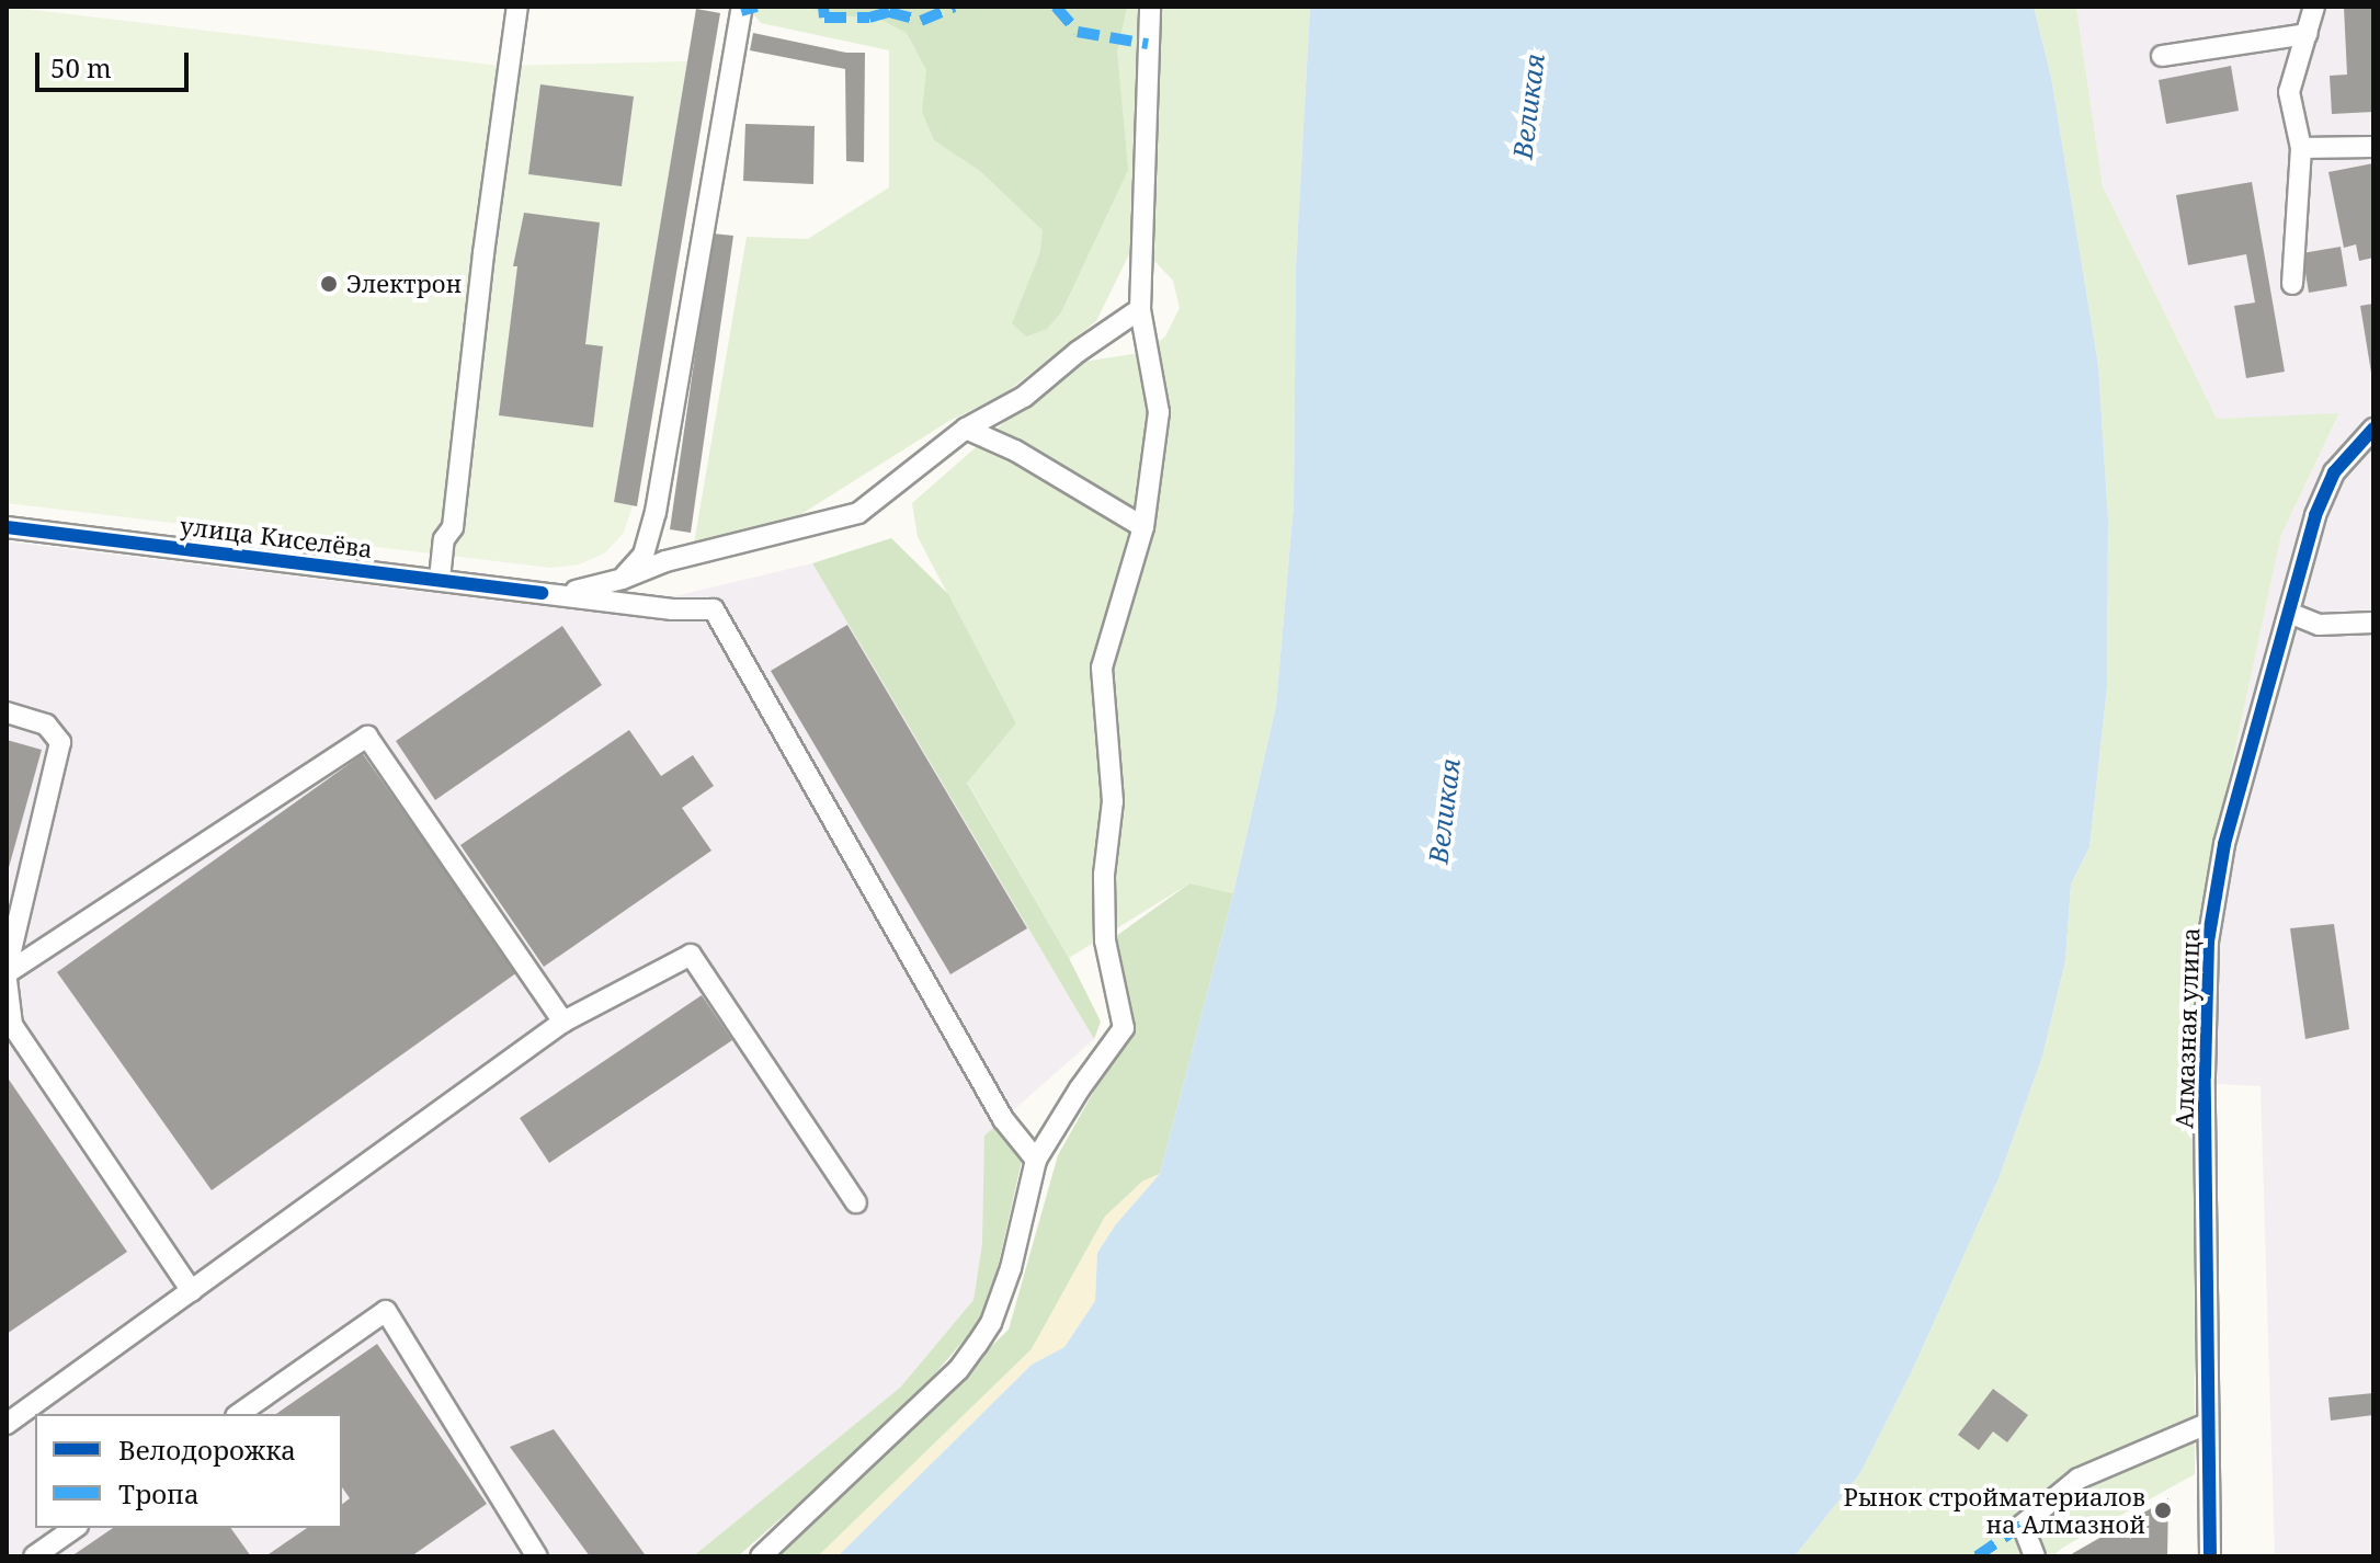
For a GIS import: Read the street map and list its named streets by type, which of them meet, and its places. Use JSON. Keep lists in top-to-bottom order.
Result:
{
  "streets": {
    "street": ["улица Киселёва", "Алмазная улица"]
  },
  "water": ["Великая"],
  "places": ["Электрон", "Рынок стройматериалов на Алмазной"],
  "legend": ["Велодорожка", "Тропа"],
  "scale_bar": "50 m"
}
